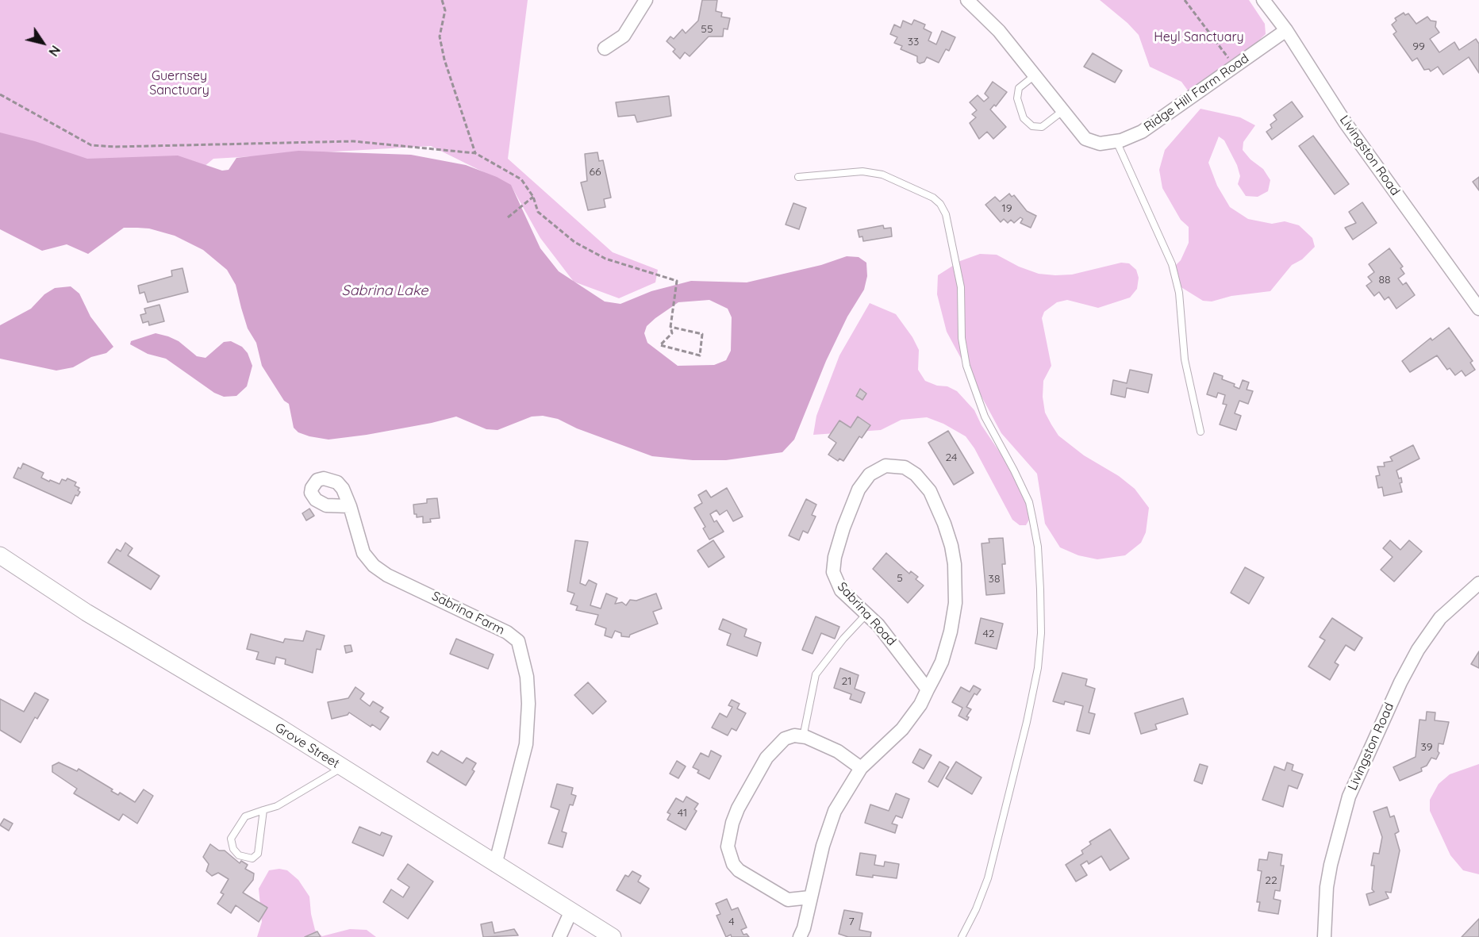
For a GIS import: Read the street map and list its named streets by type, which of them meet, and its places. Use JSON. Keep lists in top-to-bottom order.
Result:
{
  "streets": {
    "street": [
      "Ridge Hill Farm Road",
      "Livingston Road",
      "Sabrina Farm",
      "Sabrina Road",
      "Grove Street"
    ]
  },
  "crossings": [
    ["Ridge Hill Farm Road", "Livingston Road"],
    ["Sabrina Farm", "Grove Street"]
  ],
  "water": ["Sabrina Lake"],
  "parks": ["Heyl Sanctuary", "Guernsey Sanctuary"],
  "house_numbers": [
    "55",
    "33",
    "99",
    "66",
    "19",
    "88",
    "24",
    "5",
    "38",
    "42",
    "21",
    "39",
    "41",
    "22",
    "4",
    "7"
  ],
  "north": "bottom right"
}
